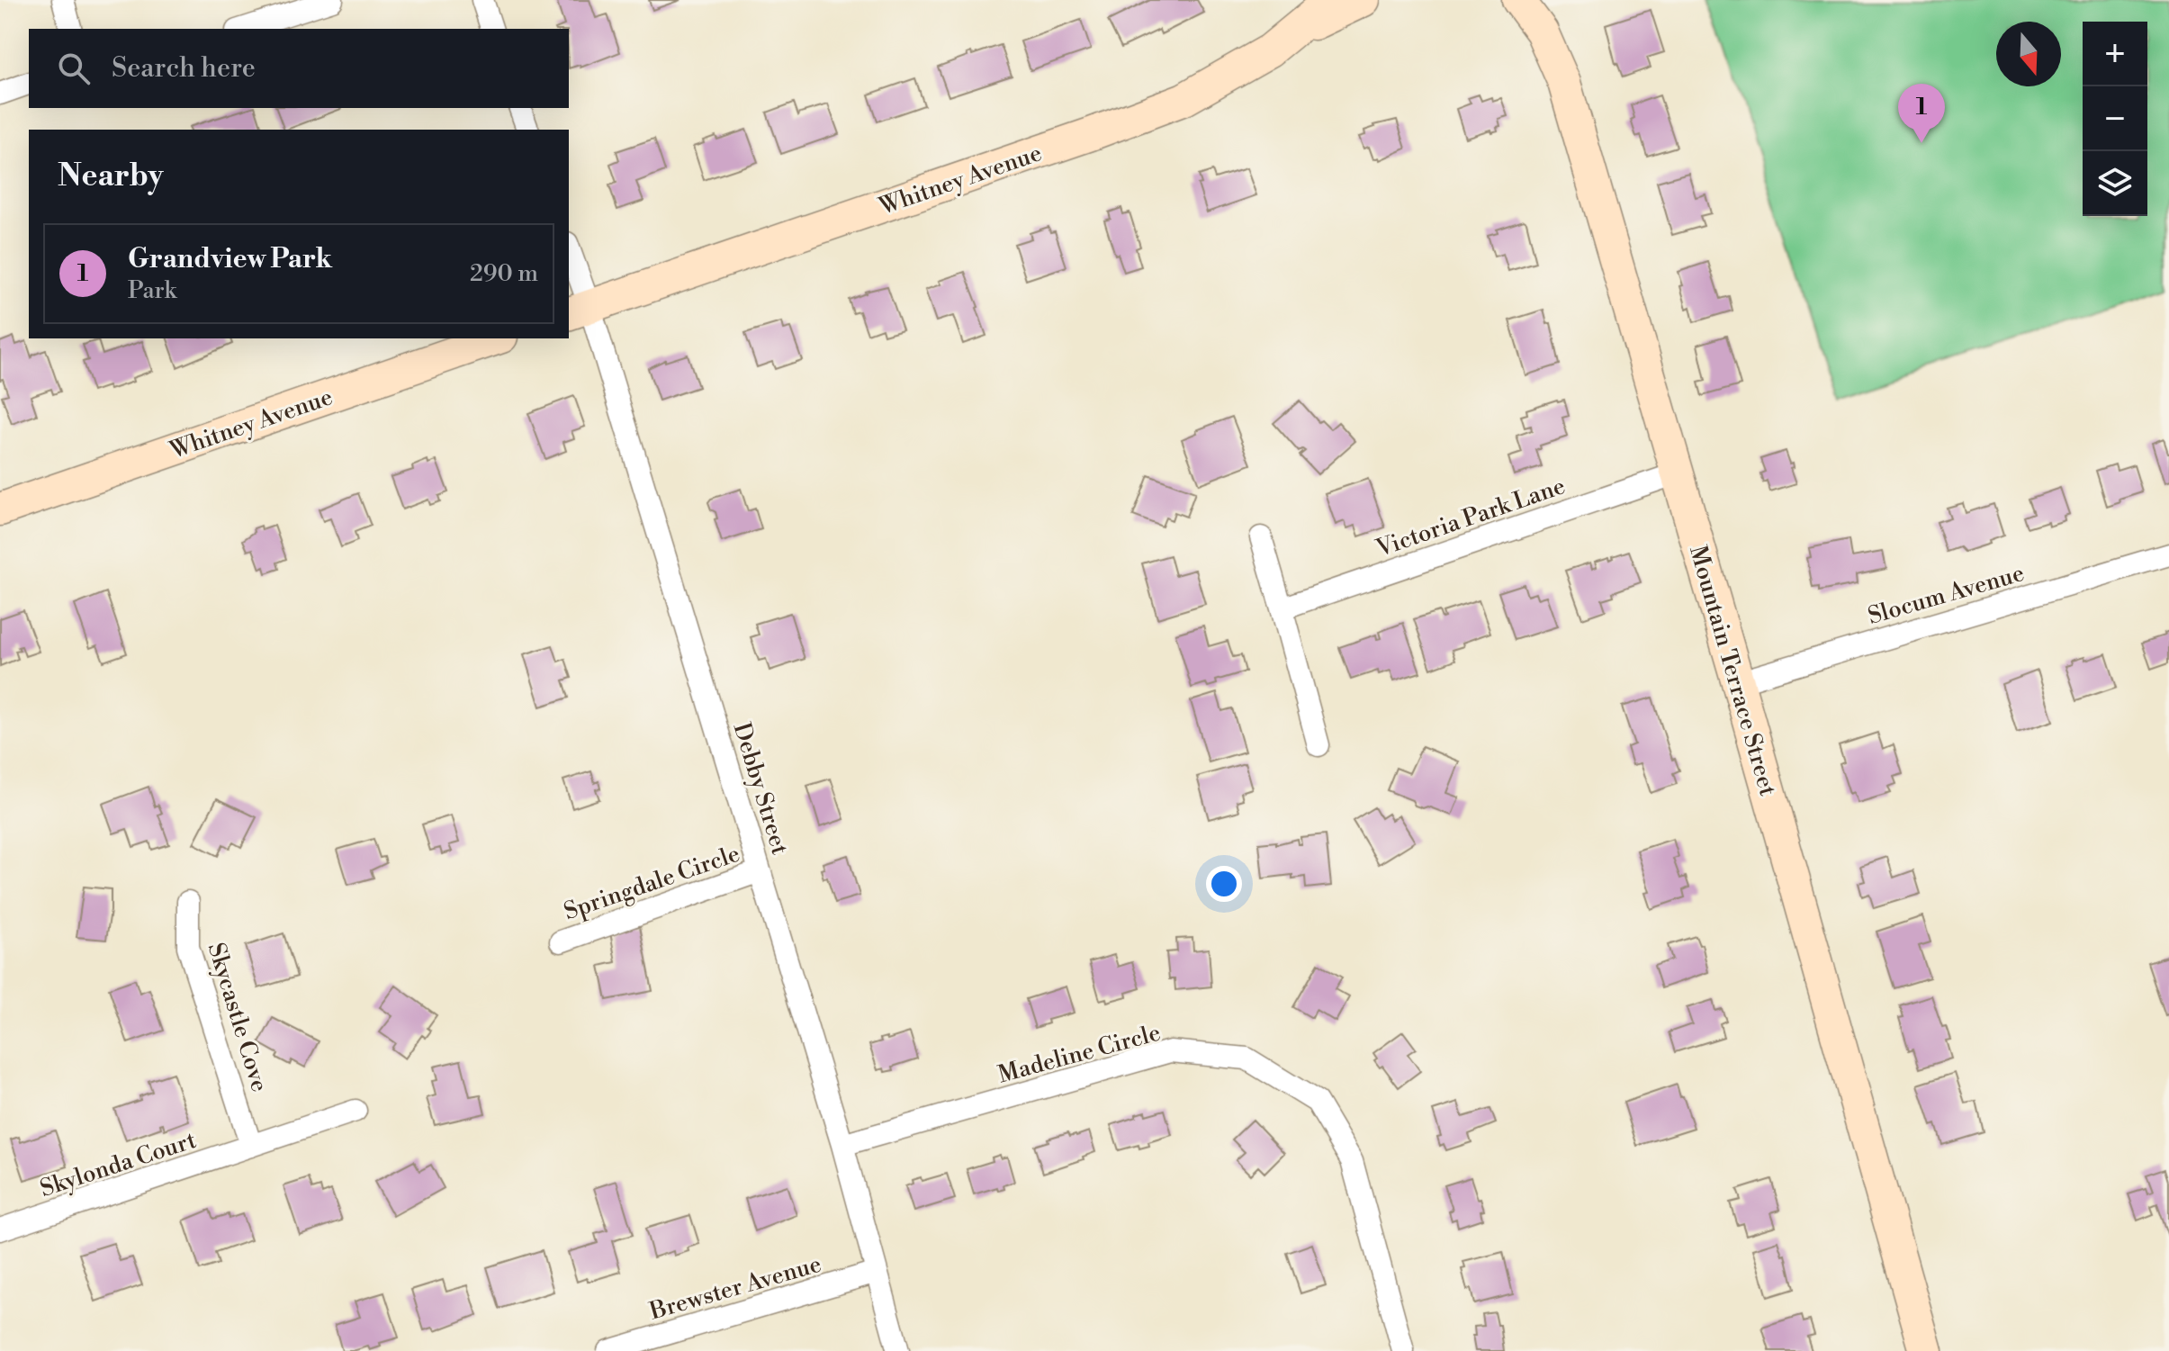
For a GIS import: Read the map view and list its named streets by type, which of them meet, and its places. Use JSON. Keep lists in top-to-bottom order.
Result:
{
  "streets": {
    "main road": ["Whitney Avenue", "Mountain Terrace Street"],
    "street": [
      "Victoria Park Lane",
      "Slocum Avenue",
      "Debby Street",
      "Springdale Circle",
      "Skycastle Cove",
      "Madeline Circle",
      "Skylonda Court",
      "Brewster Avenue"
    ]
  },
  "crossings": [
    ["Whitney Avenue", "Debby Street"],
    ["Victoria Park Lane", "Mountain Terrace Street"],
    ["Slocum Avenue", "Mountain Terrace Street"],
    ["Debby Street", "Springdale Circle"],
    ["Debby Street", "Madeline Circle"],
    ["Debby Street", "Brewster Avenue"],
    ["Skycastle Cove", "Skylonda Court"]
  ],
  "north": "bottom",
  "page": {
    "map_buttons": ["+", "−"],
    "search": "Search here",
    "pins": "1",
    "heading": "Nearby",
    "list": [
      {
        "mark": "1",
        "name": "Grandview Park",
        "note": "Park",
        "value": "290 m"
      }
    ]
  }
}
